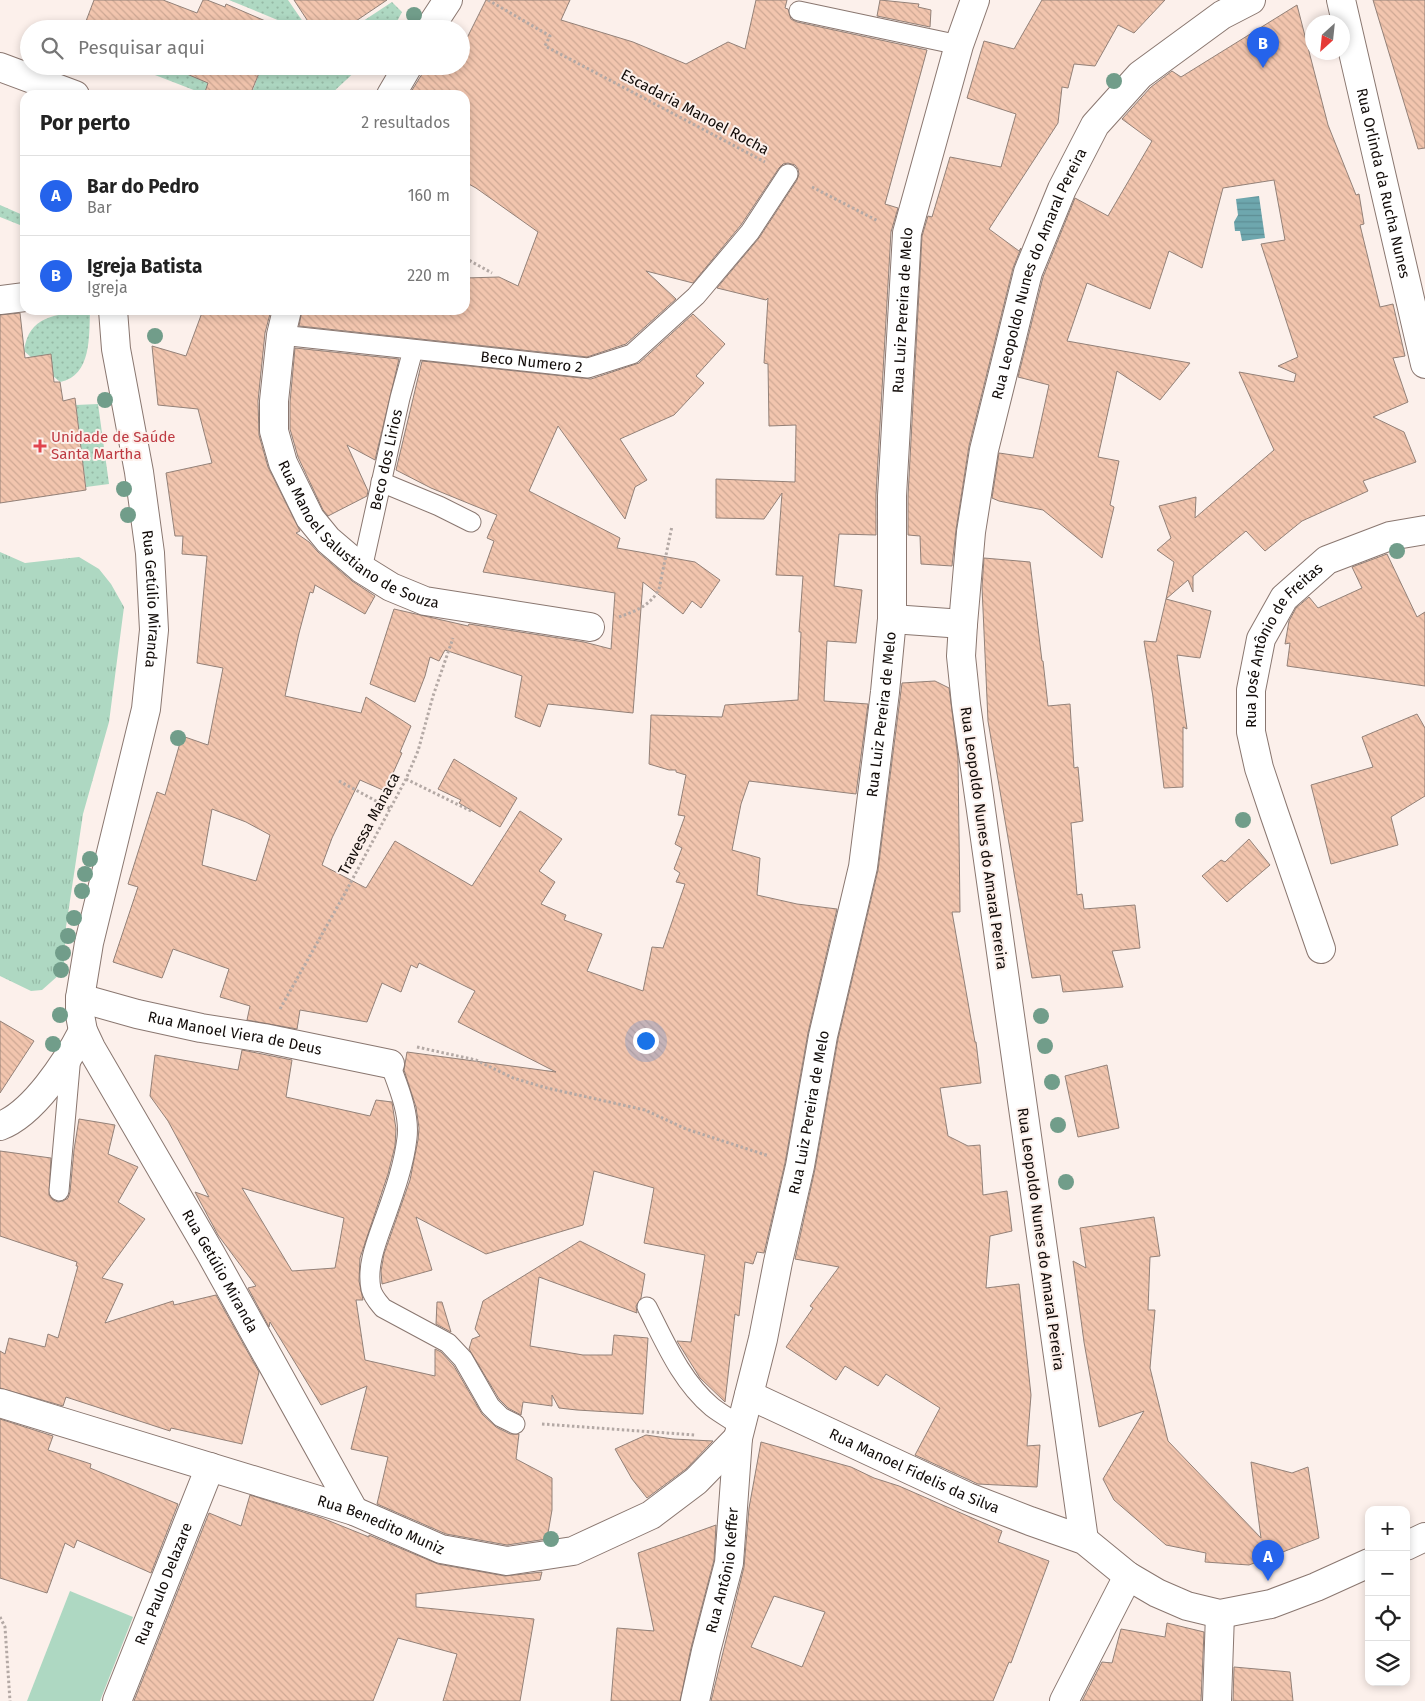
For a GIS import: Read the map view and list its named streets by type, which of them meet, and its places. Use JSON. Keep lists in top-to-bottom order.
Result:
{
  "streets": {
    "street": [
      "Rua Orlinda da Rucha Nunes",
      "Rua Leopoldo Nunes do Amaral Pereira",
      "Rua Luiz Pereira de Melo",
      "Rua Manoel Salustiano de Souza",
      "Rua Getúlio Miranda",
      "Rua José Antônio de Freitas",
      "Rua Manoel Viera de Deus",
      "Rua Manoel Fidelis da Silva",
      "Rua Benedito Muniz",
      "Rua Antônio Keffer",
      "Rua Paulo Delazare"
    ],
    "lane": ["Beco Numero 2", "Beco dos Lirios"],
    "path": ["Escadaria Manoel Rocha", "Travessa Manaca"]
  },
  "crossings": [
    ["Escadaria Manoel Rocha", "Rua Luiz Pereira de Melo"],
    ["Escadaria Manoel Rocha", "Beco Numero 2"],
    ["Rua Leopoldo Nunes do Amaral Pereira", "Rua Manoel Fidelis da Silva"],
    ["Rua Luiz Pereira de Melo", "Rua Manoel Fidelis da Silva"],
    ["Rua Luiz Pereira de Melo", "Rua Benedito Muniz"],
    ["Rua Luiz Pereira de Melo", "Rua Antônio Keffer"],
    ["Beco Numero 2", "Beco dos Lirios"],
    ["Beco Numero 2", "Rua Manoel Salustiano de Souza"],
    ["Beco dos Lirios", "Rua Manoel Salustiano de Souza"],
    ["Rua Manoel Salustiano de Souza", "Travessa Manaca"],
    ["Rua Getúlio Miranda", "Rua Manoel Viera de Deus"],
    ["Rua Getúlio Miranda", "Rua Benedito Muniz"],
    ["Travessa Manaca", "Rua Manoel Viera de Deus"],
    ["Rua Benedito Muniz", "Rua Antônio Keffer"],
    ["Rua Benedito Muniz", "Rua Paulo Delazare"]
  ],
  "places": {
    "health": ["Unidade de Saúde Santa Martha"]
  },
  "north": "bottom left",
  "page": {
    "search": "Pesquisar aqui",
    "pins": ["B", "A"],
    "heading": ["Por perto", "2 resultados"],
    "list": [
      {
        "mark": "A",
        "name": "Bar do Pedro",
        "note": "Bar",
        "value": "160 m"
      },
      {
        "mark": "B",
        "name": "Igreja Batista",
        "note": "Igreja",
        "value": "220 m"
      }
    ],
    "map_buttons": ["+", "−"]
  }
}
